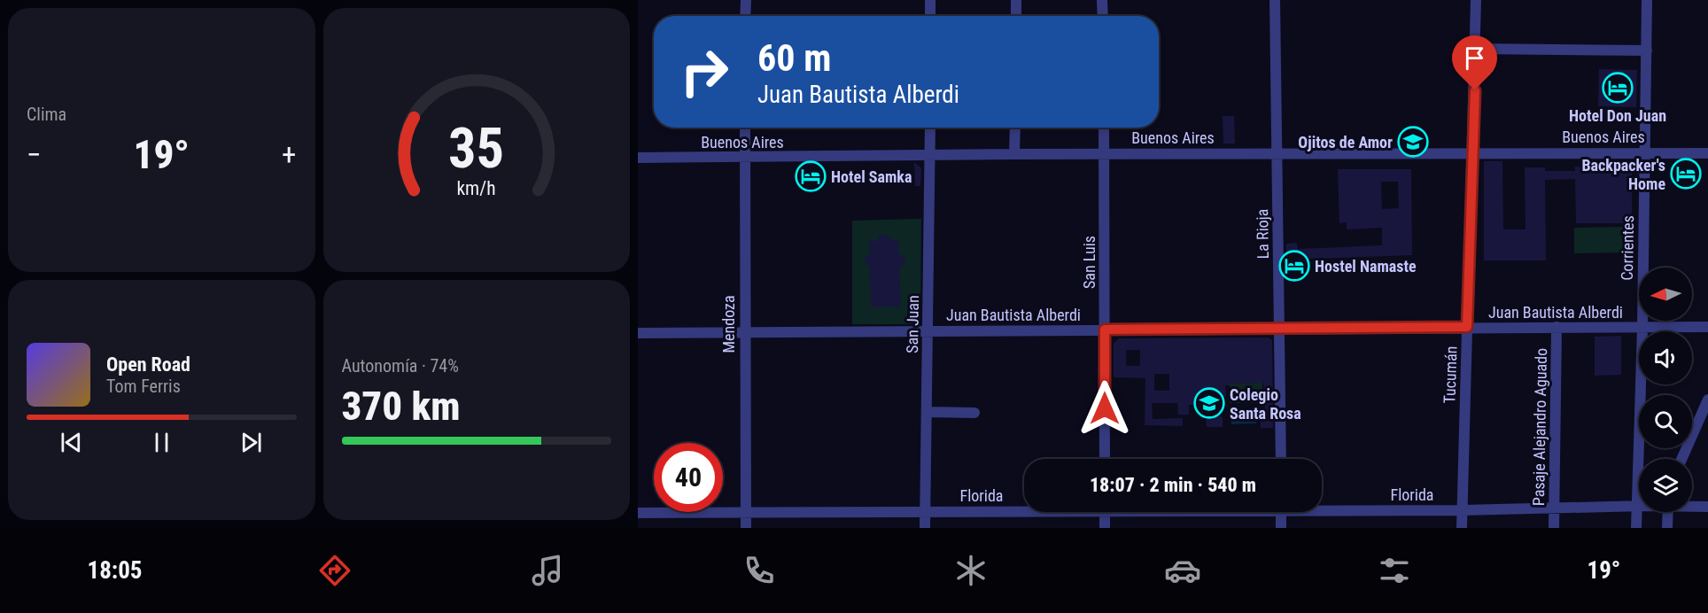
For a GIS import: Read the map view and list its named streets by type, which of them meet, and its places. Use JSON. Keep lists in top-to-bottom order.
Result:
{
  "streets": {
    "street": [
      "Buenos Aires",
      "La Rioja",
      "Corrientes",
      "San Luis",
      "Juan Bautista Alberdi",
      "Mendoza",
      "San Juan",
      "Tucumán",
      "Pasaje Alejandro Aguado",
      "Florida"
    ]
  },
  "crossings": [
    ["Buenos Aires", "La Rioja"],
    ["Buenos Aires", "Corrientes"],
    ["Buenos Aires", "San Luis"],
    ["Buenos Aires", "Mendoza"],
    ["Buenos Aires", "San Juan"],
    ["Buenos Aires", "Tucumán"],
    ["La Rioja", "Juan Bautista Alberdi"],
    ["Corrientes", "Juan Bautista Alberdi"],
    ["San Luis", "Juan Bautista Alberdi"],
    ["Juan Bautista Alberdi", "Mendoza"],
    ["Juan Bautista Alberdi", "San Juan"],
    ["Juan Bautista Alberdi", "Tucumán"],
    ["Juan Bautista Alberdi", "Pasaje Alejandro Aguado"],
    ["Mendoza", "Florida"],
    ["San Juan", "Florida"],
    ["Tucumán", "Florida"],
    ["Pasaje Alejandro Aguado", "Florida"]
  ],
  "places": {
    "hotel": [
      "Hotel Don Juan",
      "Backpacker's Home",
      "Hotel Samka",
      "Hostel Namaste"
    ],
    "school or university": ["Ojitos de Amor", "Colegio Santa Rosa"]
  },
  "north": "left",
  "page": {
    "tile": [
      "Clima",
      ["Autonomía · 74%", "370 km"]
    ],
    "turn": ["60 m", "Juan Bautista Alberdi"],
    "heat": ["−", "19°", "+"],
    "song": ["Open Road", "Tom Ferris"],
    "limit": "40",
    "trip": "18:07 · 2 min · 540 m",
    "tabs": ["18:05", "19°"],
    "gauge": ["35", "km/h"]
  }
}
